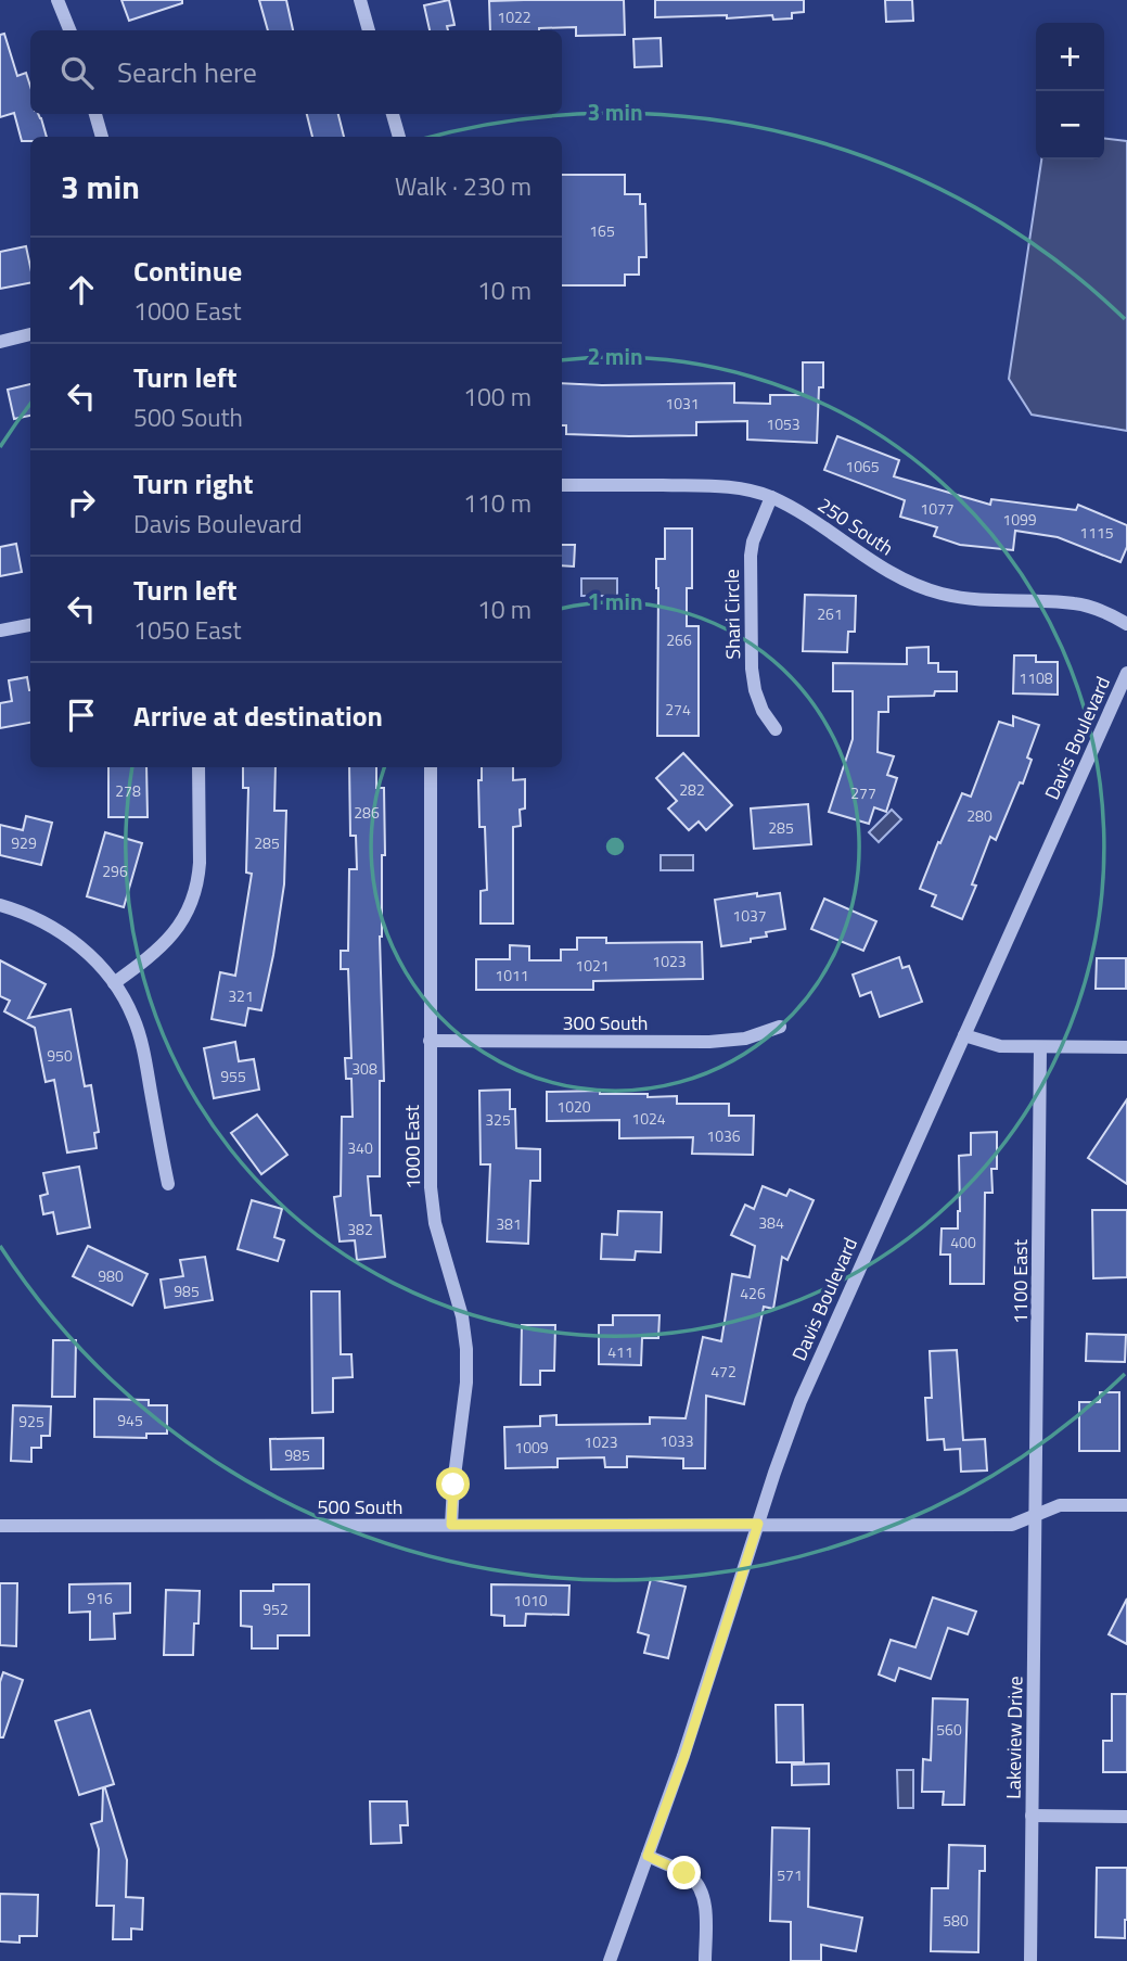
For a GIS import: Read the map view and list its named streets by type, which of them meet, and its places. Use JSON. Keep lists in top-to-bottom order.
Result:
{
  "streets": {
    "street": [
      "250 South",
      "Shari Circle",
      "Davis Boulevard",
      "300 South",
      "1000 East",
      "1100 East",
      "500 South",
      "Lakeview Drive"
    ]
  },
  "crossings": [
    ["250 South", "Shari Circle"],
    ["Davis Boulevard", "500 South"],
    ["300 South", "1000 East"],
    ["1000 East", "500 South"],
    ["1100 East", "500 South"],
    ["1100 East", "Lakeview Drive"],
    ["500 South", "Lakeview Drive"]
  ],
  "house_numbers": [
    "1022",
    "165",
    "1031",
    "1053",
    "1065",
    "1077",
    "1099",
    "1115",
    "261",
    "266",
    "1108",
    "274",
    "282",
    "278",
    "277",
    "286",
    "280",
    "285",
    "929",
    "285",
    "296",
    "1037",
    "1023",
    "1021",
    "1011",
    "321",
    "950",
    "308",
    "955",
    "1020",
    "1024",
    "325",
    "1036",
    "340",
    "384",
    "381",
    "382",
    "400",
    "980",
    "985",
    "426",
    "411",
    "472",
    "945",
    "925",
    "1033",
    "1023",
    "1009",
    "985",
    "916",
    "1010",
    "952",
    "560",
    "571",
    "580"
  ],
  "page": {
    "map_buttons": ["+", "−"],
    "search": "Search here",
    "heading": ["3 min", "Walk · 230 m"],
    "list": [
      ["Continue", "1000 East", "10 m"],
      ["Turn left", "500 South", "100 m"],
      ["Turn right", "Davis Boulevard", "110 m"],
      ["Turn left", "1050 East", "10 m"],
      "Arrive at destination"
    ]
  },
  "rings": ["3 min", "2 min", "1 min"]
}
